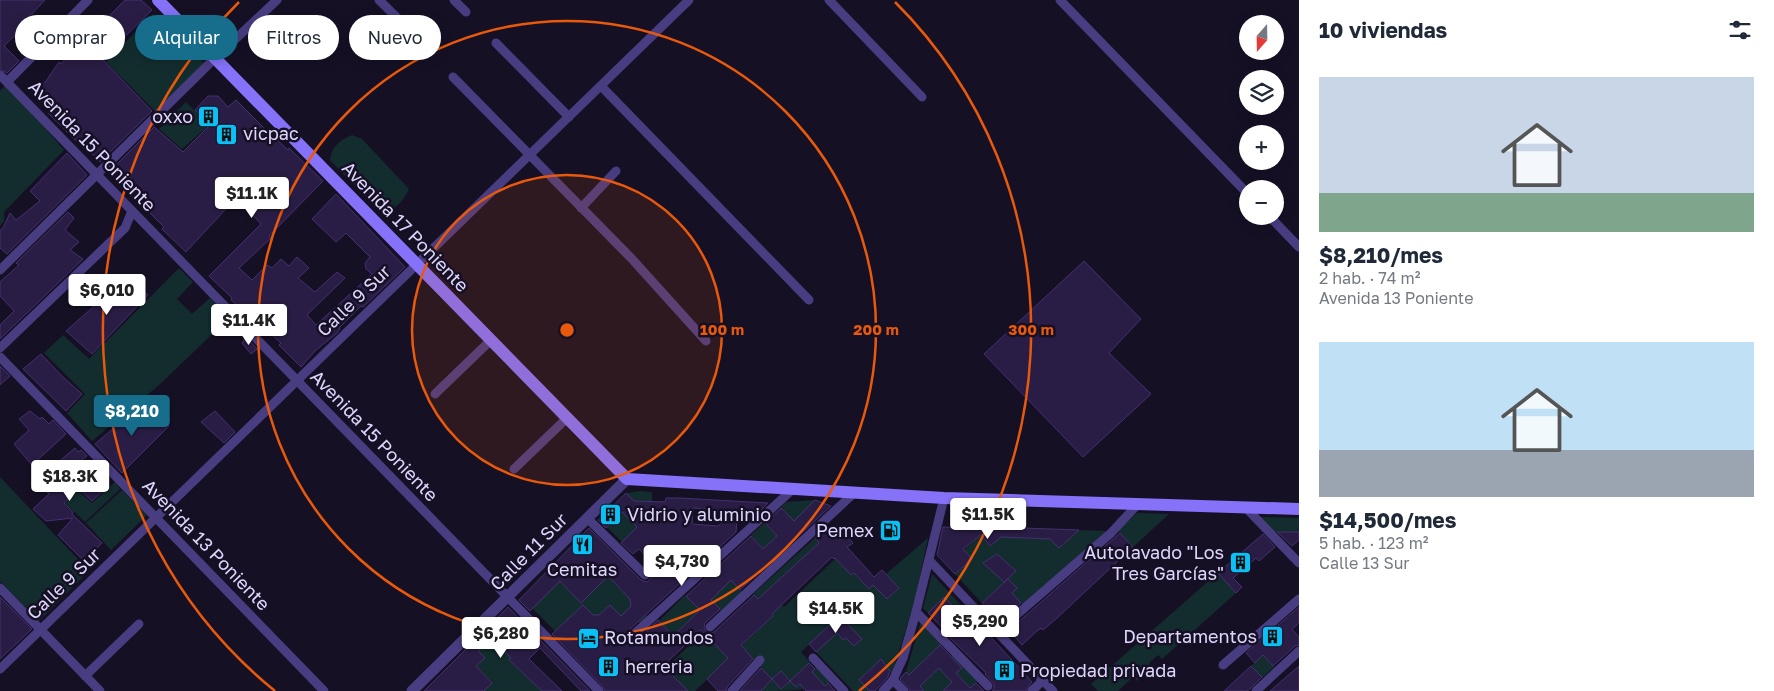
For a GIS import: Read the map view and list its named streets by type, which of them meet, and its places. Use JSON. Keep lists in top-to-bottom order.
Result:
{
  "streets": {
    "main road": ["Avenida 17 Poniente"],
    "street": [
      "Avenida 15 Poniente",
      "Calle 9 Sur",
      "Avenida 13 Poniente",
      "Calle 11 Sur"
    ]
  },
  "crossings": [
    ["Avenida 15 Poniente", "Calle 9 Sur"],
    ["Avenida 15 Poniente", "Calle 11 Sur"],
    ["Avenida 17 Poniente", "Calle 9 Sur"],
    ["Avenida 17 Poniente", "Calle 11 Sur"],
    ["Calle 9 Sur", "Avenida 13 Poniente"]
  ],
  "places": {
    "building": [
      "oxxo",
      "vicpac",
      "Vidrio y aluminio",
      "Autolavado \"Los Tres Garcías\"",
      "Departamentos",
      "herreria",
      "Propiedad privada"
    ],
    "fuel station": ["Pemex"],
    "restaurant": ["Cemitas"],
    "hotel": ["Rotamundos"]
  },
  "north": "bottom",
  "page": {
    "heading": "10 viviendas",
    "map_buttons": ["+", "−"],
    "chip": [
      "Comprar",
      "Alquilar",
      "Filtros",
      "Nuevo"
    ],
    "list": [
      {
        "name": "$8,210/mes",
        "note": "2 hab. · 74 m² · Avenida 13 Poniente"
      },
      {
        "name": "$14,500/mes",
        "note": "5 hab. · 123 m² · Calle 13 Sur"
      }
    ],
    "price": [
      "$11.1K",
      "$6,010",
      "$11.4K",
      "$8,210",
      "$18.3K",
      "$11.5K",
      "$4,730",
      "$14.5K",
      "$5,290",
      "$6,280"
    ]
  },
  "rings": ["100 m", "200 m", "300 m"]
}
